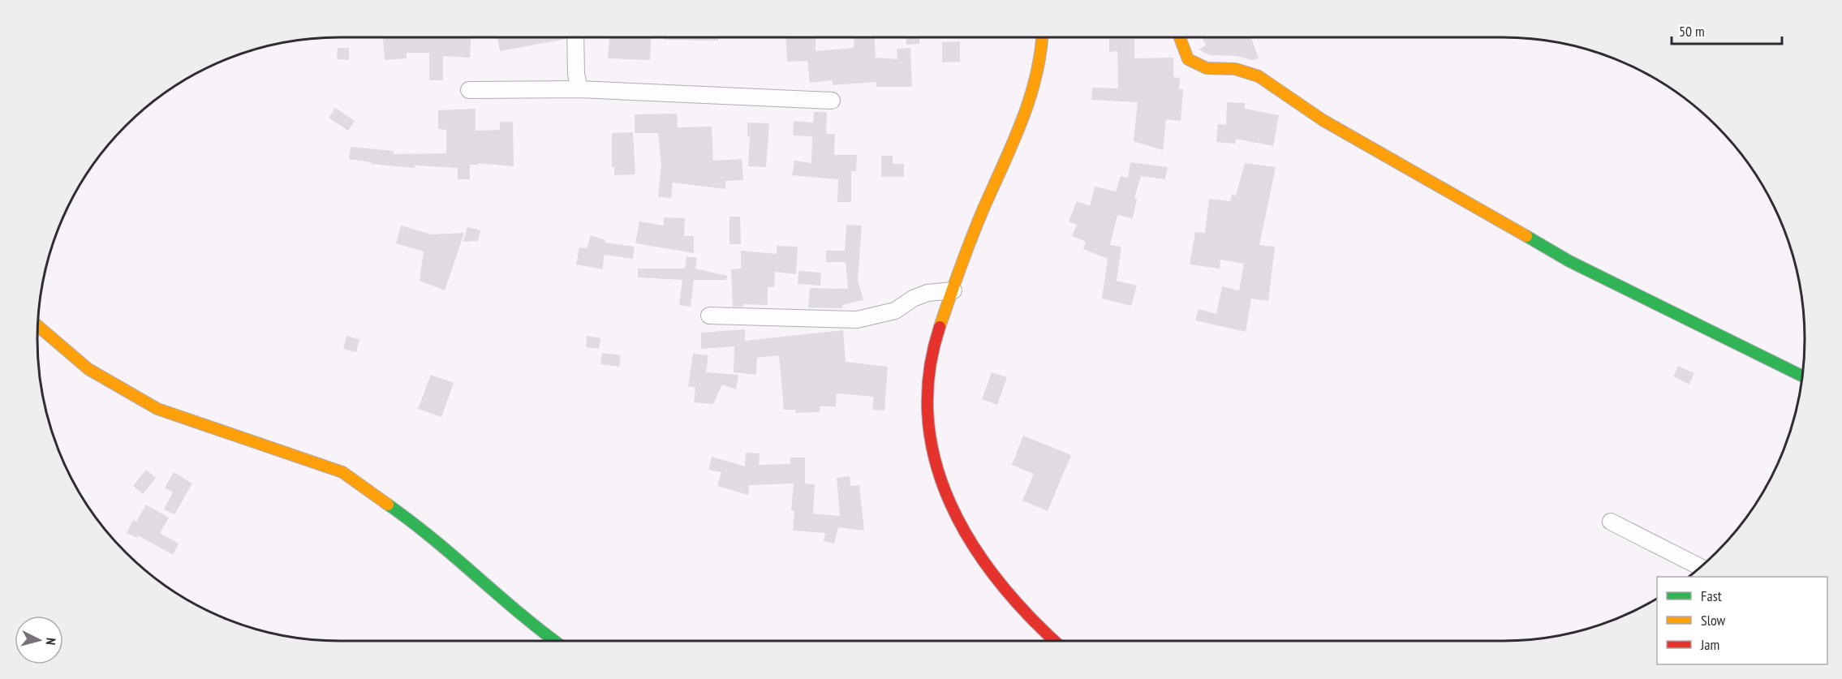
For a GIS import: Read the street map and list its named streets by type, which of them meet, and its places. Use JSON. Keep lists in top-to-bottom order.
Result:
{
  "legend": ["Fast", "Slow", "Jam"],
  "scale_bar": "50 m",
  "north": "right"
}
